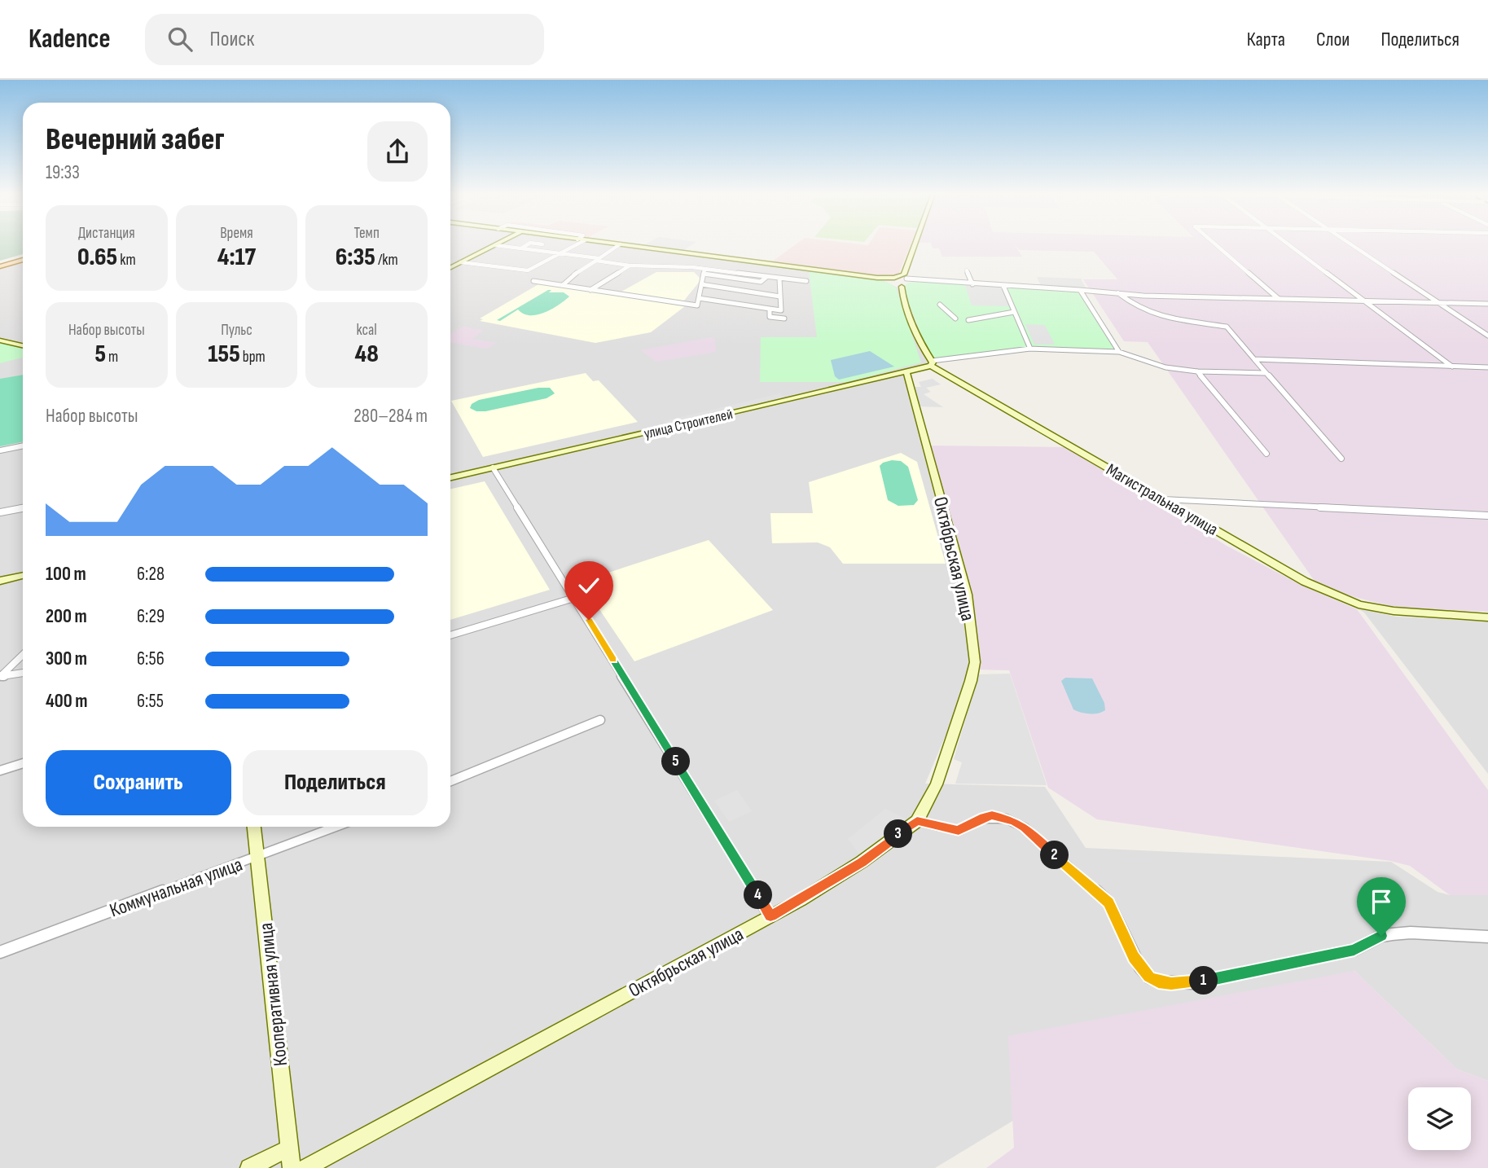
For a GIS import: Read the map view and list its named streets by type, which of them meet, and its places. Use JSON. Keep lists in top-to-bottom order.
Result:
{
  "streets": {
    "main road": ["улица Строителей"],
    "street": [
      "Магистральная улица",
      "Октябрьская улица",
      "Коммунальная улица",
      "Кооперативная улица"
    ]
  },
  "crossings": [
    ["улица Строителей", "Магистральная улица"],
    ["улица Строителей", "Октябрьская улица"],
    ["Коммунальная улица", "Кооперативная улица"]
  ],
  "page": {
    "header": "Kadence",
    "search": "Поиск",
    "nav": ["Карта", "Слои", "Поделиться"],
    "heading": ["Вечерний забег", "19:33"],
    "stats": [
      ["Дистанция", "0.65 km"],
      ["Время", "4:17"],
      ["Темп", "6:35 /km"],
      ["Набор высоты", "5 m"],
      ["Пульс", "155 bpm"],
      ["kcal", "48"]
    ],
    "chart": ["Набор высоты", "280–284 m"],
    "list": [
      {
        "name": "100 m",
        "note": "6:28"
      },
      {
        "name": "200 m",
        "note": "6:29"
      },
      {
        "name": "300 m",
        "note": "6:56"
      },
      {
        "name": "400 m",
        "note": "6:55"
      }
    ],
    "buttons": ["Сохранить", "Поделиться"],
    "pins": [
      "5",
      "3",
      "2",
      "4",
      "1"
    ]
  }
}
